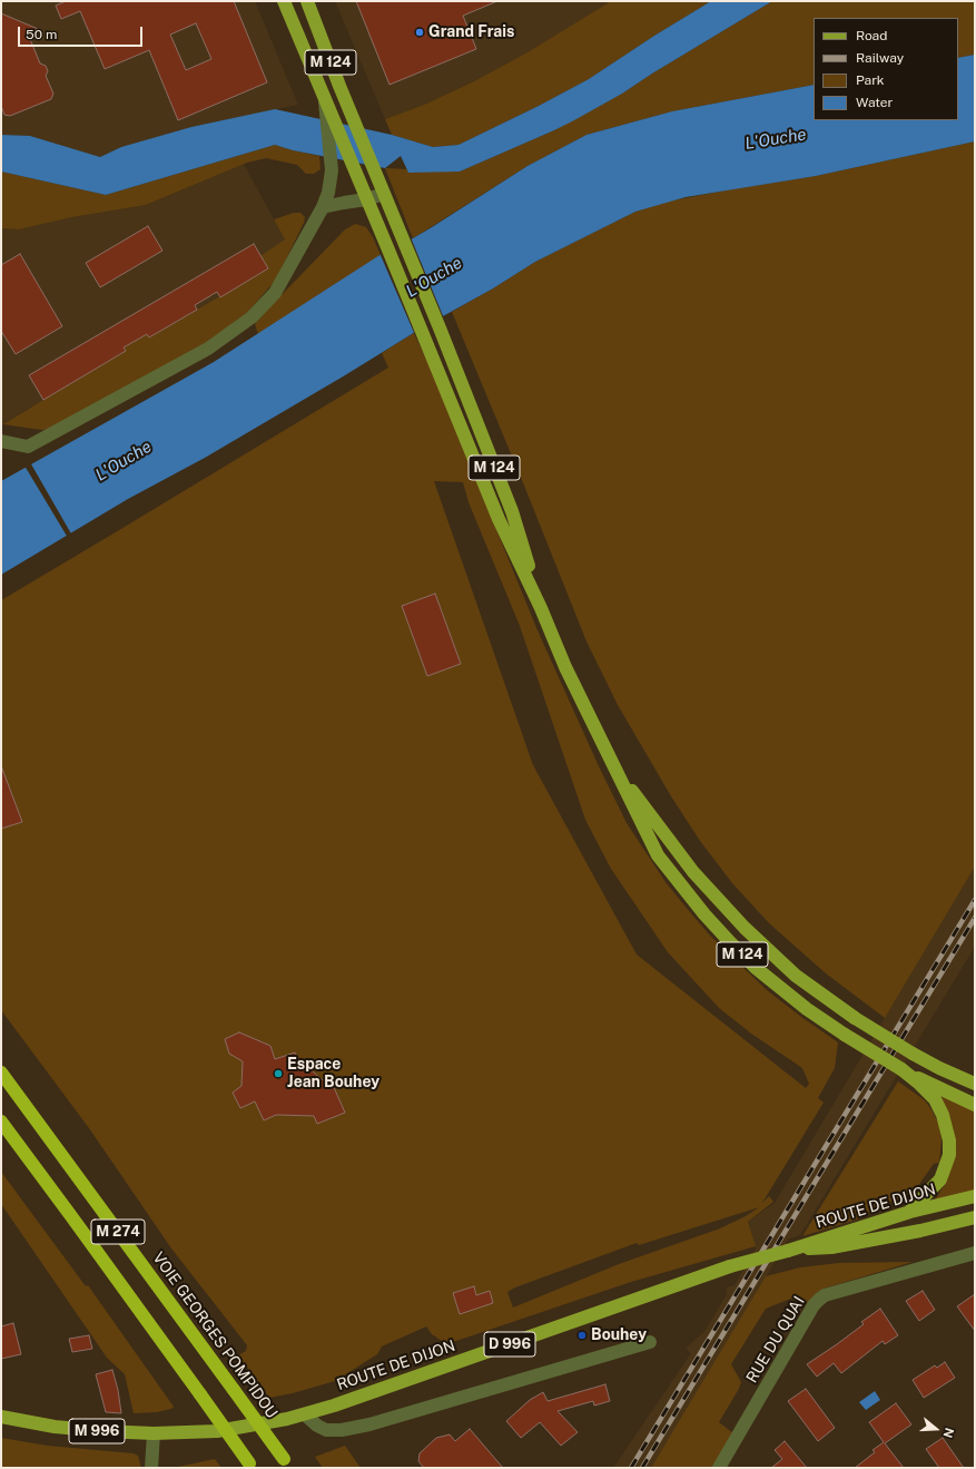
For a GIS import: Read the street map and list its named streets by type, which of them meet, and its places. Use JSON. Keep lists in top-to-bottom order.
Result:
{
  "streets": {
    "highway": ["M 274", "VOIE GEORGES POMPIDOU"],
    "main road": [
      "M 124",
      "ROUTE DE DIJON",
      "D 996",
      "M 996"
    ],
    "street": ["RUE DU QUAI"]
  },
  "crossings": [
    ["M 124", "ROUTE DE DIJON"]
  ],
  "water": ["L'Ouche"],
  "places": ["Grand Frais", "Espace Jean Bouhey", "Bouhey"],
  "legend": [
    "Road",
    "Railway",
    "Park",
    "Water"
  ],
  "scale_bar": "50 m",
  "north": "right"
}
